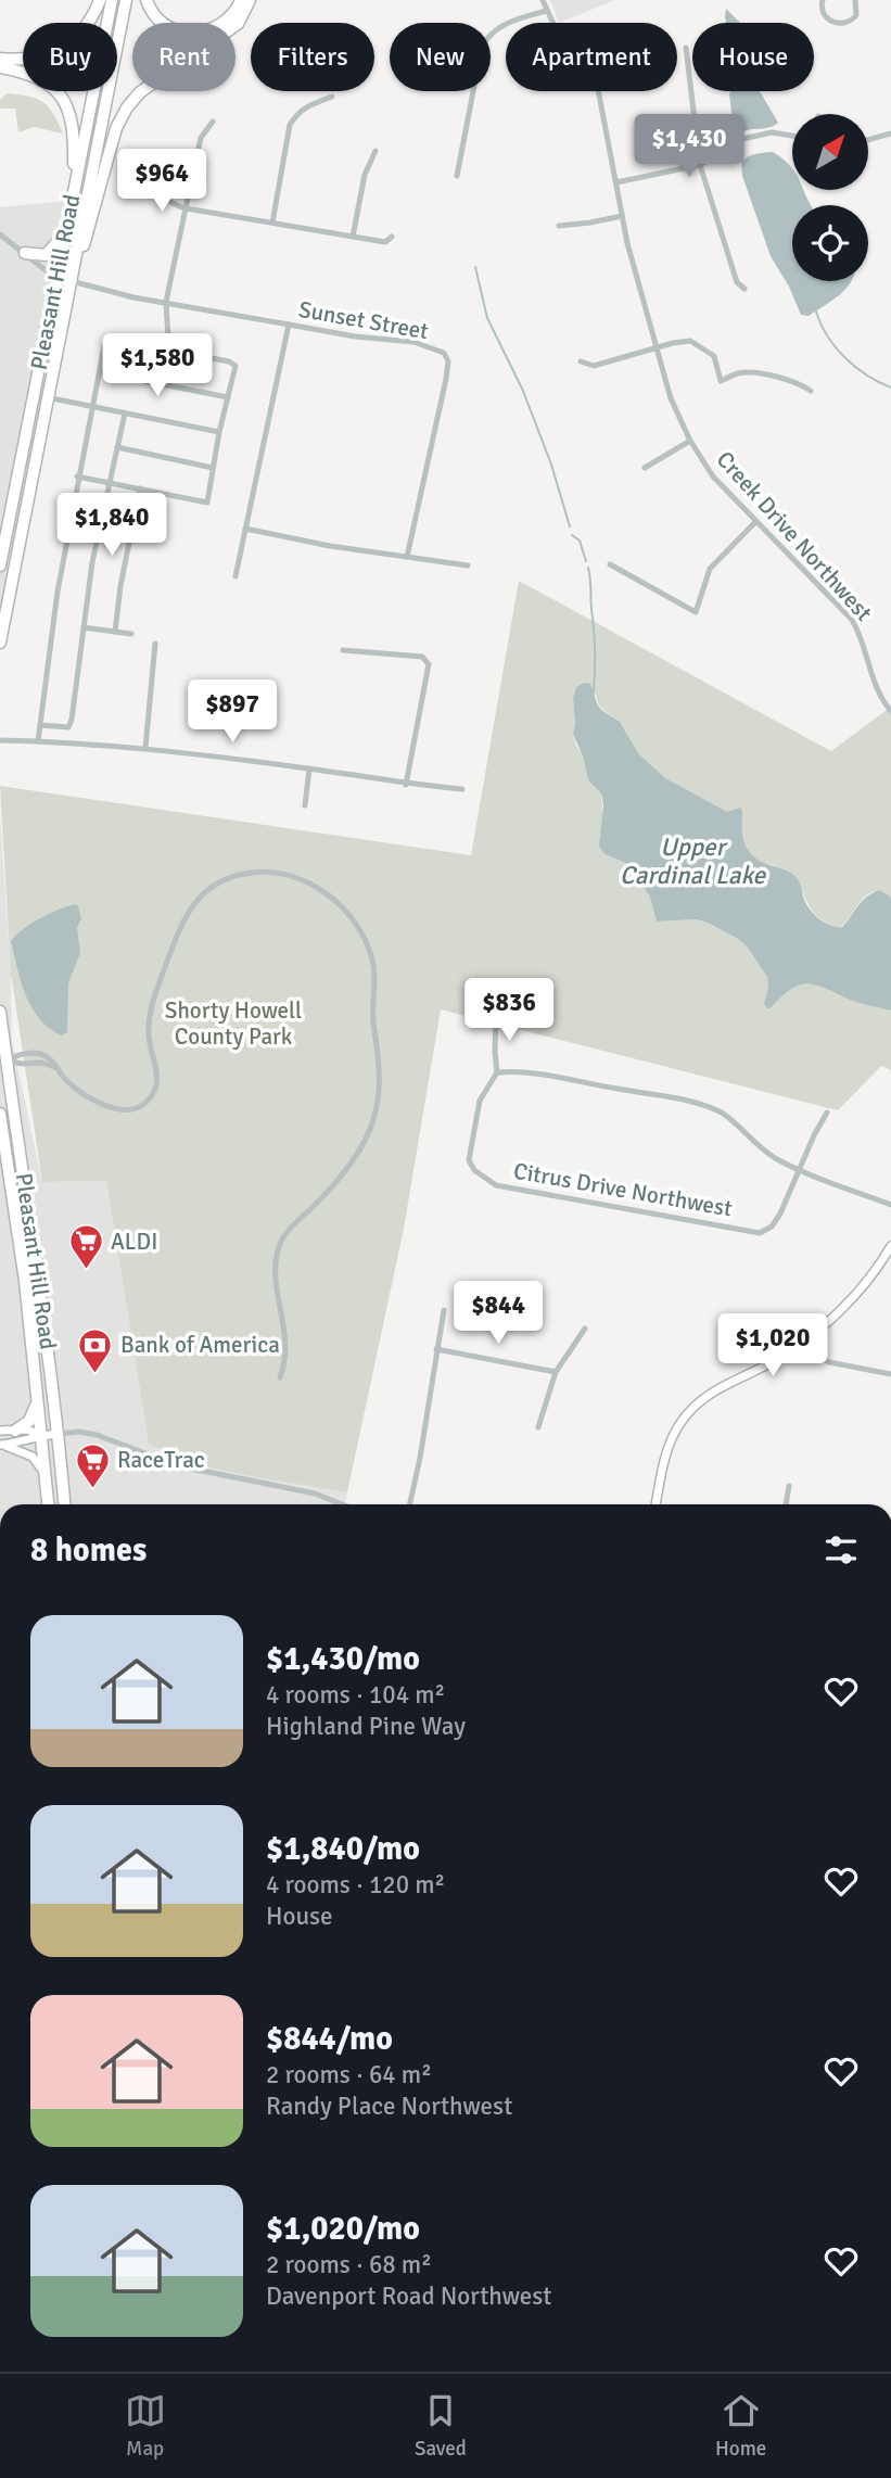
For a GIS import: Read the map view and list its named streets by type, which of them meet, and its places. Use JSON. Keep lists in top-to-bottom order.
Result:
{
  "streets": {
    "highway": ["Pleasant Hill Road"],
    "street": ["Sunset Street", "Creek Drive Northwest", "Citrus Drive Northwest"]
  },
  "crossings": [
    ["Pleasant Hill Road", "Sunset Street"]
  ],
  "water": ["Upper Cardinal Lake"],
  "parks": ["Shorty Howell County Park"],
  "places": {
    "supermarket": ["ALDI", "RaceTrac"],
    "bank": ["Bank of America"]
  },
  "north": "top right",
  "page": {
    "chip": [
      "Buy",
      "Rent",
      "Filters",
      "New",
      "Apartment",
      "House"
    ],
    "price": [
      "$1,430",
      "$964",
      "$1,580",
      "$1,840",
      "$897",
      "$836",
      "$844",
      "$1,020"
    ],
    "heading": "8 homes",
    "list": [
      {
        "name": "$1,430/mo",
        "note": "4 rooms · 104 m² · Highland Pine Way"
      },
      {
        "name": "$1,840/mo",
        "note": "4 rooms · 120 m² · House"
      },
      {
        "name": "$844/mo",
        "note": "2 rooms · 64 m² · Randy Place Northwest"
      },
      {
        "name": "$1,020/mo",
        "note": "2 rooms · 68 m² · Davenport Road Northwest"
      }
    ],
    "tabs": ["Map", "Saved", "Home"]
  }
}
